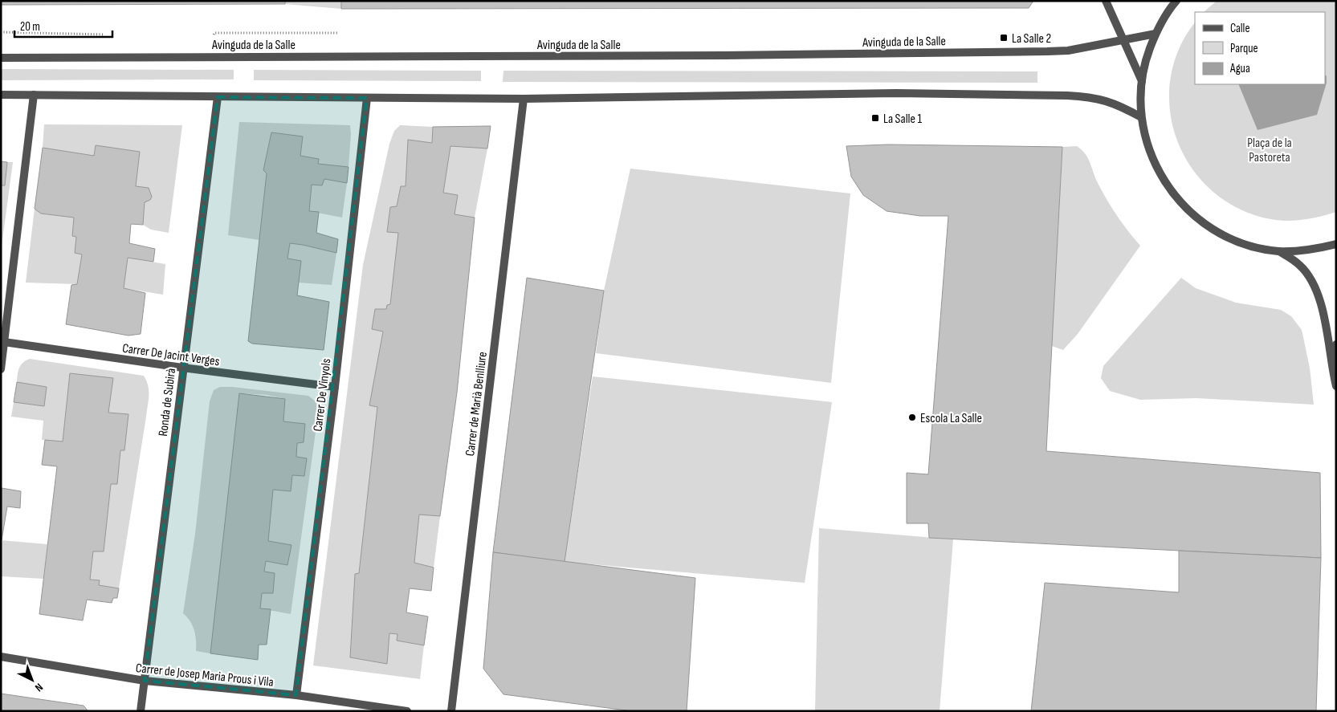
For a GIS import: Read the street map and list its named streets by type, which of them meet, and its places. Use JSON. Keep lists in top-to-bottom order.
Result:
{
  "streets": {
    "street": [
      "Avinguda de la Salle",
      "Carrer De Jacint Verges",
      "Carrer De Vinyols",
      "Ronda de Subirà",
      "Carrer de Marià Benlliure",
      "Carrer de Josep Maria Prous i Vila"
    ]
  },
  "crossings": [
    ["Carrer De Jacint Verges", "Carrer De Vinyols"],
    ["Carrer De Jacint Verges", "Ronda de Subirà"],
    ["Carrer De Vinyols", "Carrer de Josep Maria Prous i Vila"],
    ["Ronda de Subirà", "Carrer de Josep Maria Prous i Vila"]
  ],
  "parks": ["Plaça de la Pastoreta"],
  "places": {
    "transit": ["La Salle 2", "La Salle 1"],
    "other": ["Escola La Salle"]
  },
  "legend": ["Calle", "Parque", "Agua"],
  "scale_bar": "20 m",
  "north": "bottom right"
}
